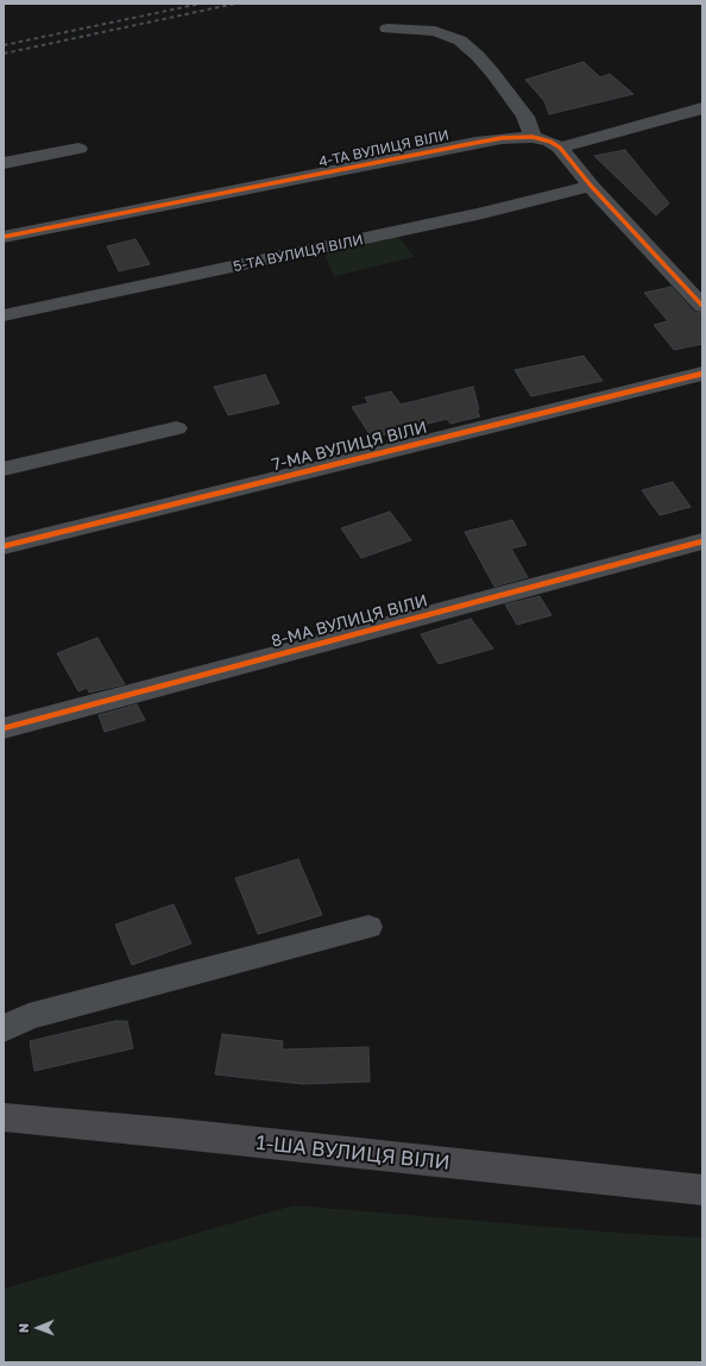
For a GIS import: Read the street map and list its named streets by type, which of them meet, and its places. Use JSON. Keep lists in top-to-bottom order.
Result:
{
  "streets": {
    "main road": ["1-ША ВУЛИЦЯ ВІЛИ"],
    "street": [
      "4-ТА ВУЛИЦЯ ВІЛИ",
      "5-ТА ВУЛИЦЯ ВІЛИ",
      "7-МА ВУЛИЦЯ ВІЛИ",
      "8-МА ВУЛИЦЯ ВІЛИ"
    ]
  },
  "crossings": [
    ["4-ТА ВУЛИЦЯ ВІЛИ", "5-ТА ВУЛИЦЯ ВІЛИ"]
  ],
  "north": "left"
}
